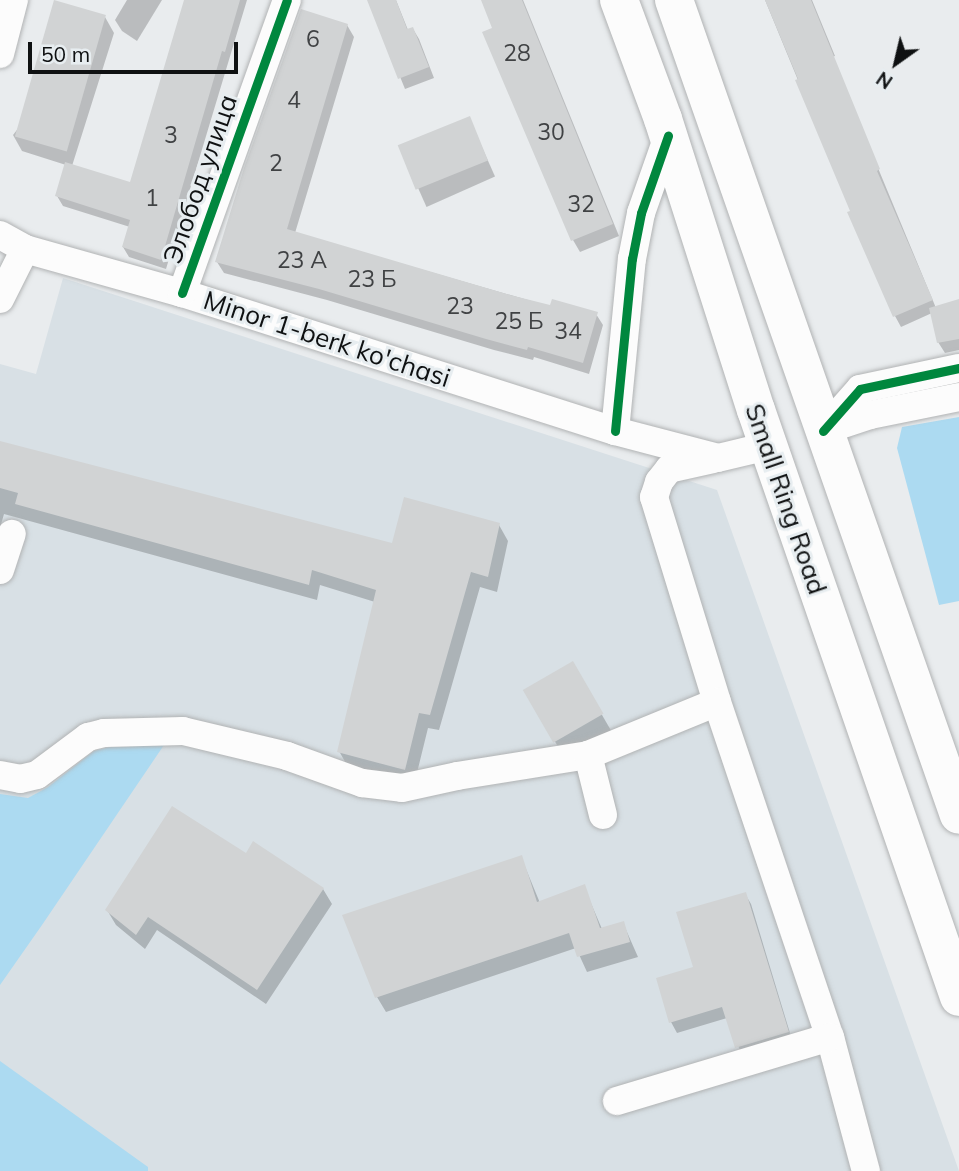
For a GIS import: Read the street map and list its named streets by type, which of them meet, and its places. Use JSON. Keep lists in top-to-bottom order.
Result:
{
  "streets": {
    "highway": ["Small Ring Road"],
    "street": ["Элобод улица", "Minor 1-berk ko'chasi"]
  },
  "crossings": [
    ["Элобод улица", "Minor 1-berk ko'chasi"],
    ["Minor 1-berk ko'chasi", "Small Ring Road"]
  ],
  "house_numbers": [
    "6",
    "28",
    "4",
    "30",
    "3",
    "2",
    "1",
    "32",
    "23 А",
    "23 Б",
    "23",
    "25 Б",
    "34"
  ],
  "scale_bar": "50 m",
  "north": "bottom left"
}
